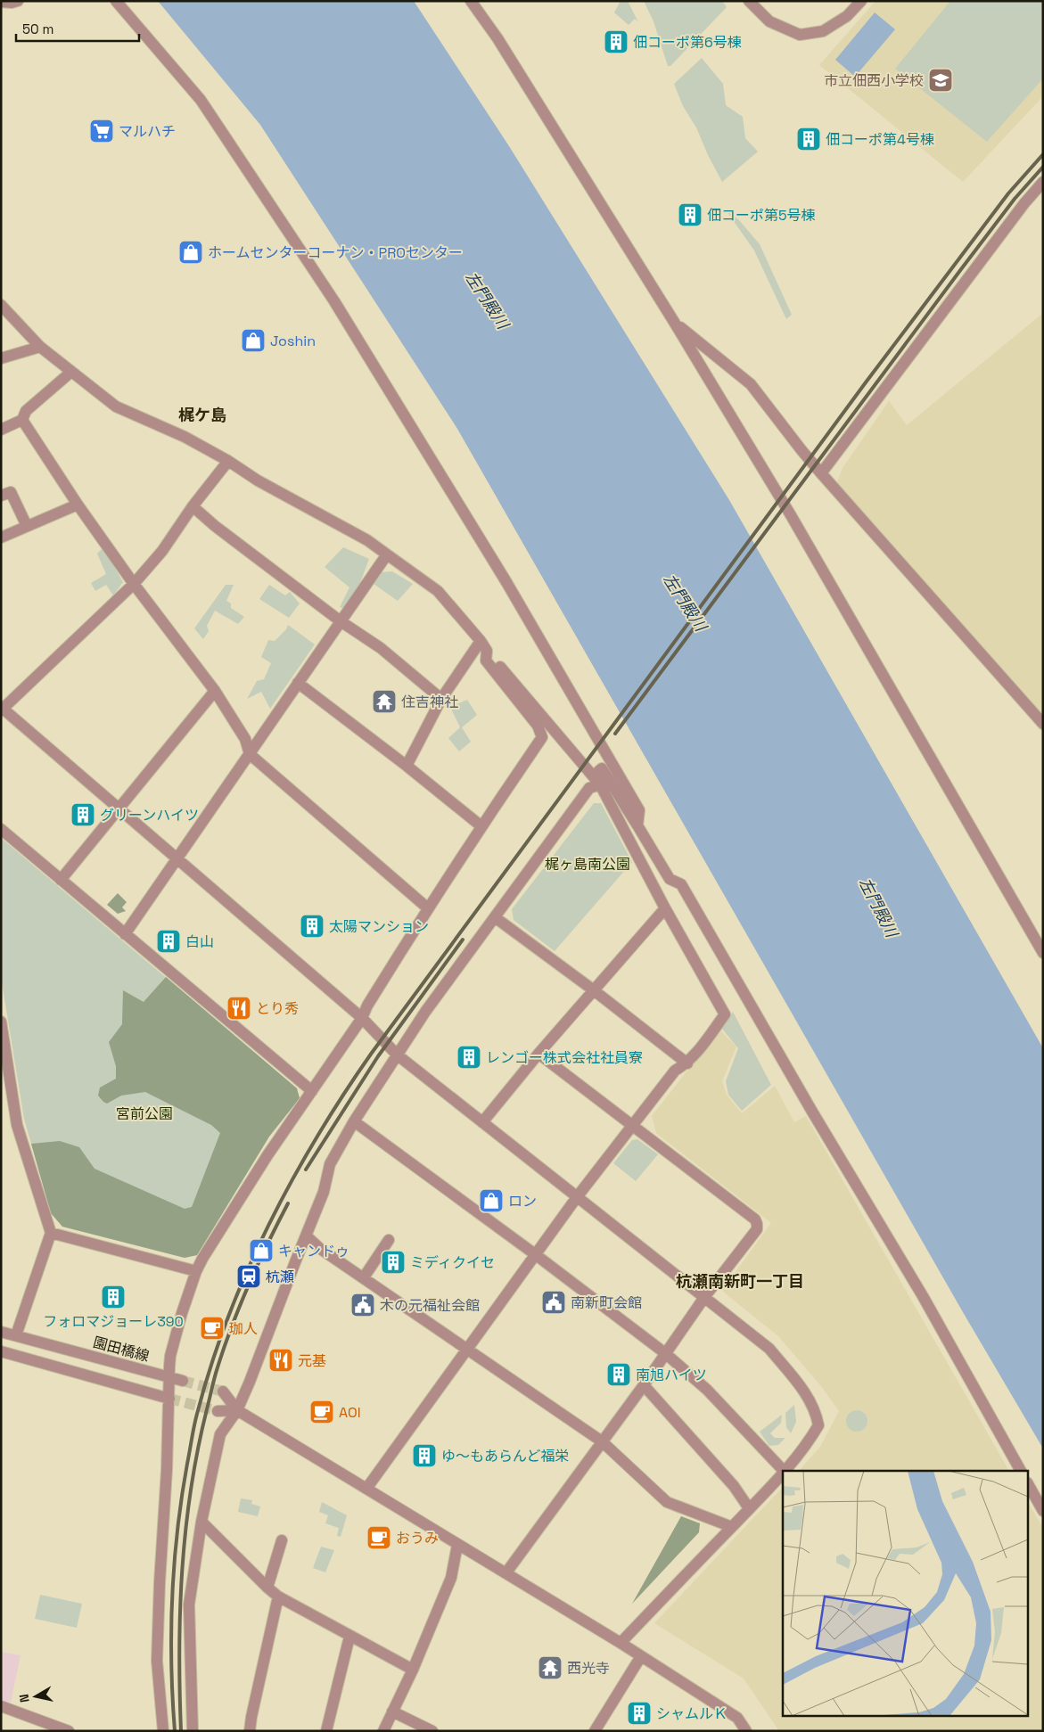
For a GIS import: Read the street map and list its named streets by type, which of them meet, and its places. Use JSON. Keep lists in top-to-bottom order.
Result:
{
  "streets": {
    "street": ["園田橋線"]
  },
  "districts": ["梶ケ島", "杭瀬南新町一丁目"],
  "water": ["左門殿川"],
  "parks": ["梶ヶ島南公園", "宮前公園"],
  "places": {
    "building": [
      "佃コーポ第6号棟",
      "佃コーポ第4号棟",
      "佃コーポ第5号棟",
      "グリーンハイツ",
      "太陽マンション",
      "白山",
      "レンゴー株式会社社員寮",
      "ミディクイセ",
      "フォロマジョーレ390",
      "南旭ハイツ",
      "ゆ～もあらんど福栄",
      "シャムルＫ"
    ],
    "school or university": ["市立佃西小学校"],
    "supermarket": ["マルハチ"],
    "shop": [
      "ホームセンターコーナン・PROセンター",
      "Joshin",
      "ロン",
      "キャンドゥ"
    ],
    "temple": ["住吉神社", "西光寺"],
    "restaurant": ["とり秀", "元基"],
    "station": ["杭瀬"],
    "public building": ["南新町会館", "木の元福祉会館"],
    "cafe": ["珈人", "AOI", "おうみ"]
  },
  "scale_bar": "50 m",
  "north": "left"
}
